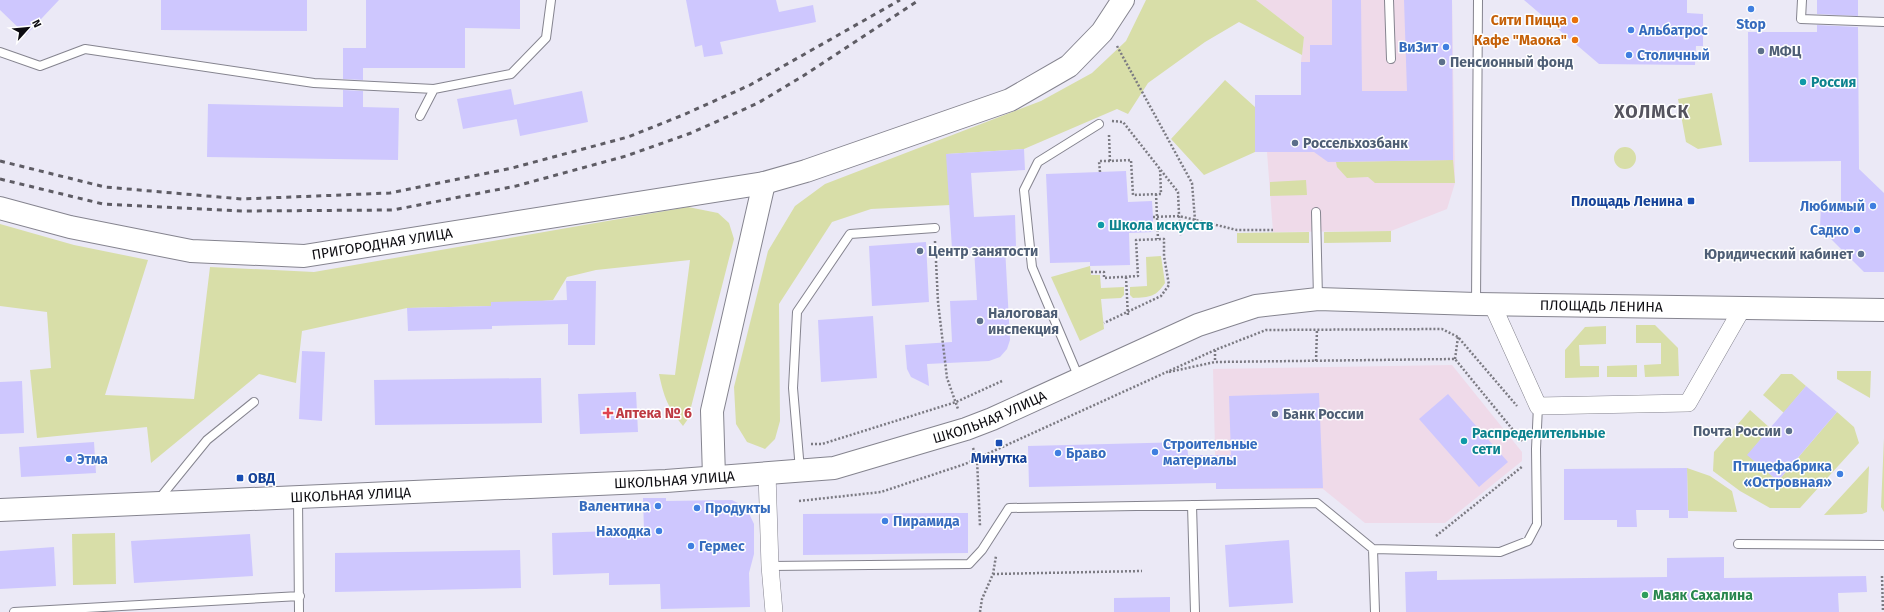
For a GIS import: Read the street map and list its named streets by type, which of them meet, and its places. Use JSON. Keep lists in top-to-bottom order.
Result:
{
  "streets": {
    "main road": ["ПРИГОРОДНАЯ УЛИЦА", "ПЛОЩАДЬ ЛЕНИНА", "ШКОЛЬНАЯ УЛИЦА"]
  },
  "crossings": [
    ["ПЛОЩАДЬ ЛЕНИНА", "ШКОЛЬНАЯ УЛИЦА"]
  ],
  "districts": ["ХОЛМСК"],
  "places": {
    "other": [
      "Stop",
      "Сити Пицца",
      "Альбатрос",
      "Кафе \"Маока\"",
      "ВиЗит",
      "МФЦ",
      "Столичный",
      "Пенсионный фонд",
      "Россия",
      "Россельхозбанк",
      "Любимый",
      "Школа искусств",
      "Садко",
      "Центр занятости",
      "Юридический кабинет",
      "Налоговая инспекция",
      "Банк России",
      "Почта России",
      "Распределительные сети",
      "Строительные материалы",
      "Браво",
      "Этма",
      "Птицефабрика «Островная»",
      "Валентина",
      "Продукты",
      "Пирамида",
      "Находка",
      "Гермес",
      "Маяк Сахалина"
    ],
    "transit": ["Площадь Ленина", "Минутка", "ОВД"],
    "health": ["Аптека № 6"]
  },
  "north": "top right"
}
